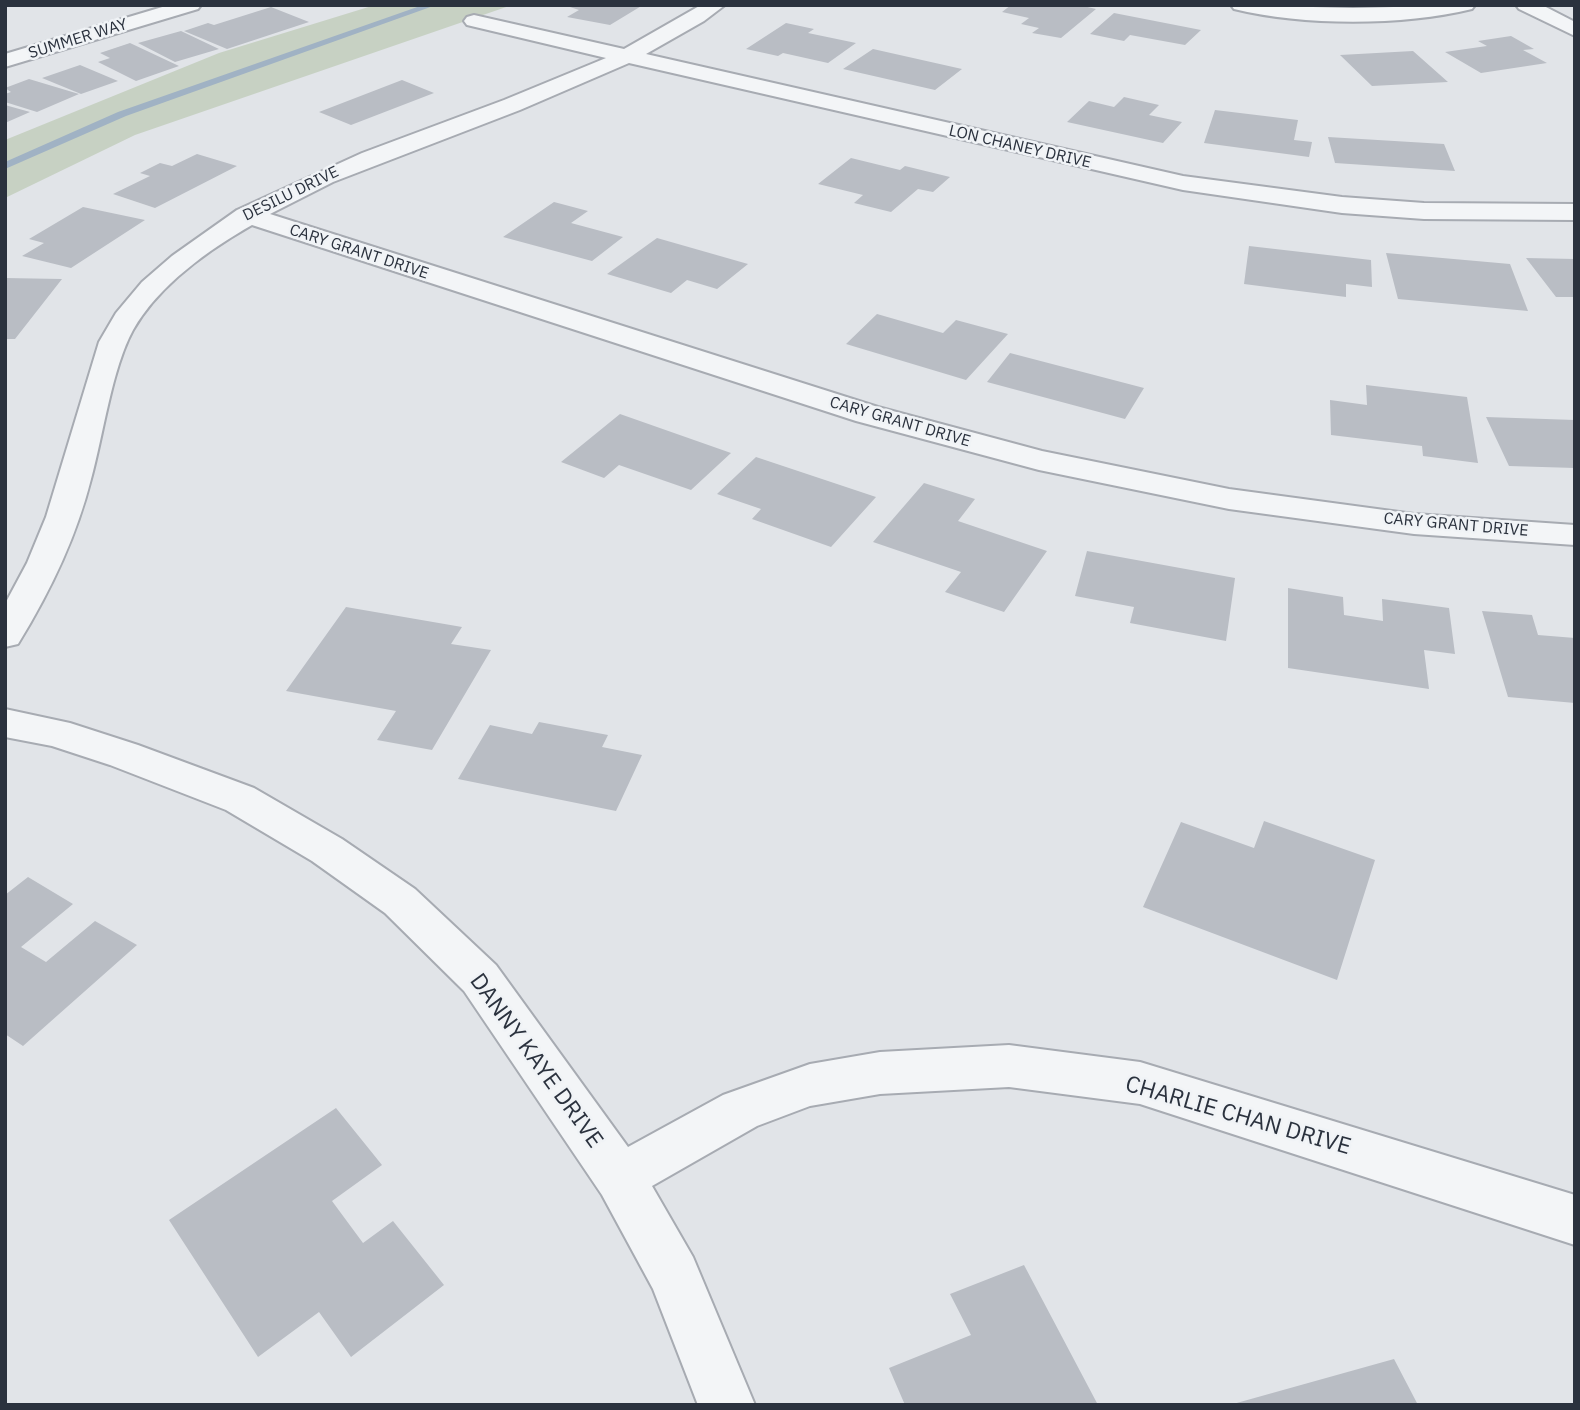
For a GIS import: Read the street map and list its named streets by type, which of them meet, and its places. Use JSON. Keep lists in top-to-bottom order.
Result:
{
  "streets": {
    "street": [
      "SUMMER WAY",
      "LON CHANEY DRIVE",
      "DESILU DRIVE",
      "CARY GRANT DRIVE",
      "DANNY KAYE DRIVE",
      "CHARLIE CHAN DRIVE"
    ]
  },
  "crossings": [
    ["LON CHANEY DRIVE", "DESILU DRIVE"],
    ["DESILU DRIVE", "CARY GRANT DRIVE"],
    ["DANNY KAYE DRIVE", "CHARLIE CHAN DRIVE"]
  ]
}
